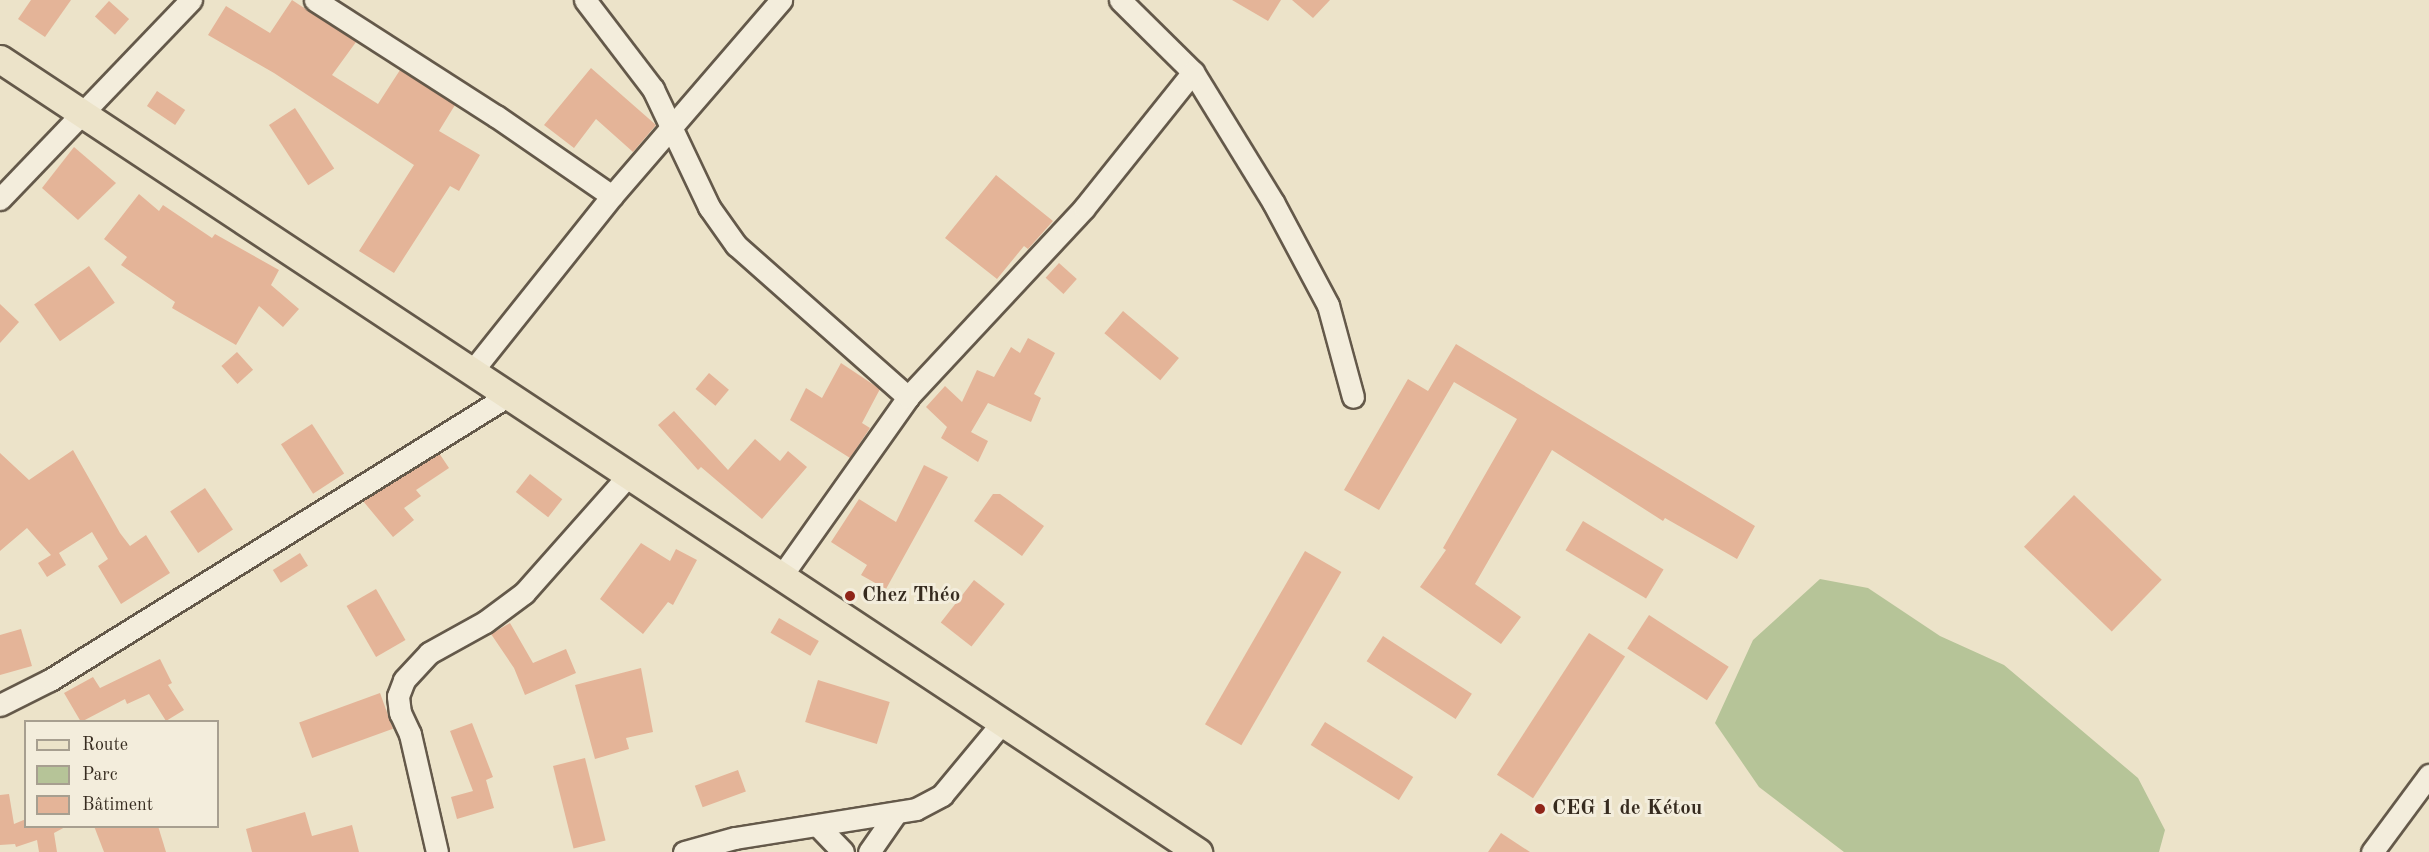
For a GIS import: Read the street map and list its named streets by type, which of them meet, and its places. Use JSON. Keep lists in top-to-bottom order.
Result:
{
  "places": ["Chez Théo", "CEG 1 de Kétou"],
  "legend": ["Route", "Parc", "Bâtiment"]
}
